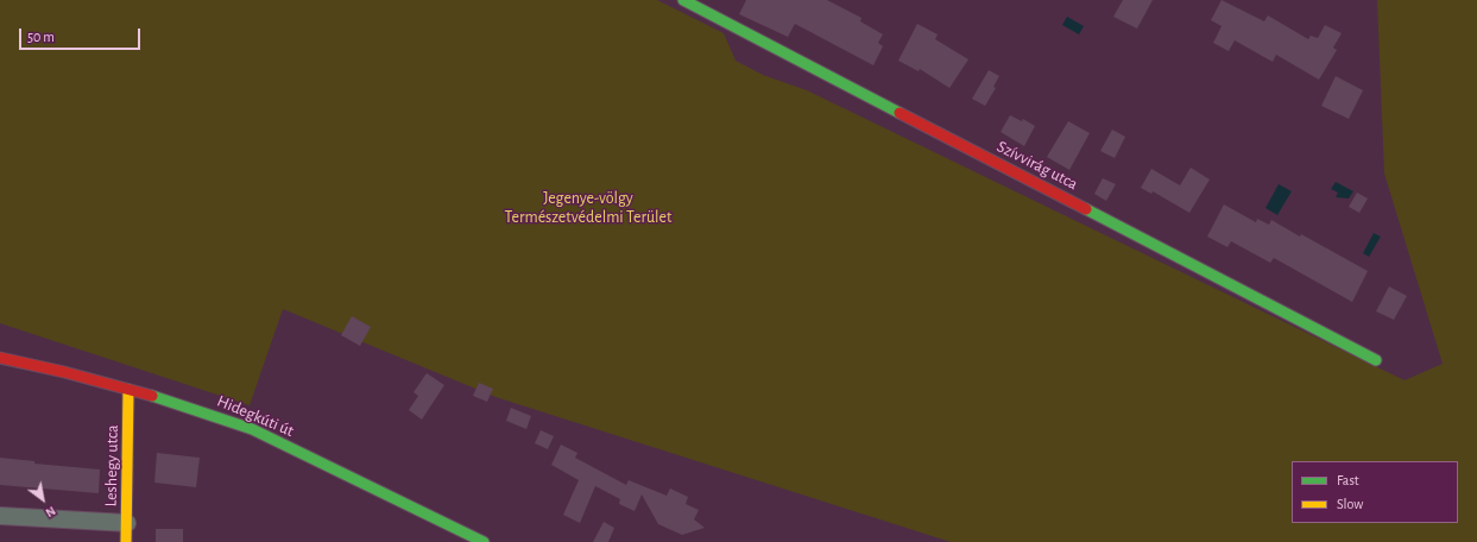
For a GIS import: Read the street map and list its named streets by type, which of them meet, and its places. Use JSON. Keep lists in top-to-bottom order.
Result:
{
  "streets": {
    "street": ["Szívvirág utca", "Hidegkúti út", "Leshegy utca"]
  },
  "crossings": [
    ["Hidegkúti út", "Leshegy utca"]
  ],
  "parks": ["Jegenye-völgy Természetvédelmi Terület"],
  "legend": ["Fast", "Slow"],
  "scale_bar": "50 m",
  "north": "bottom right"
}
